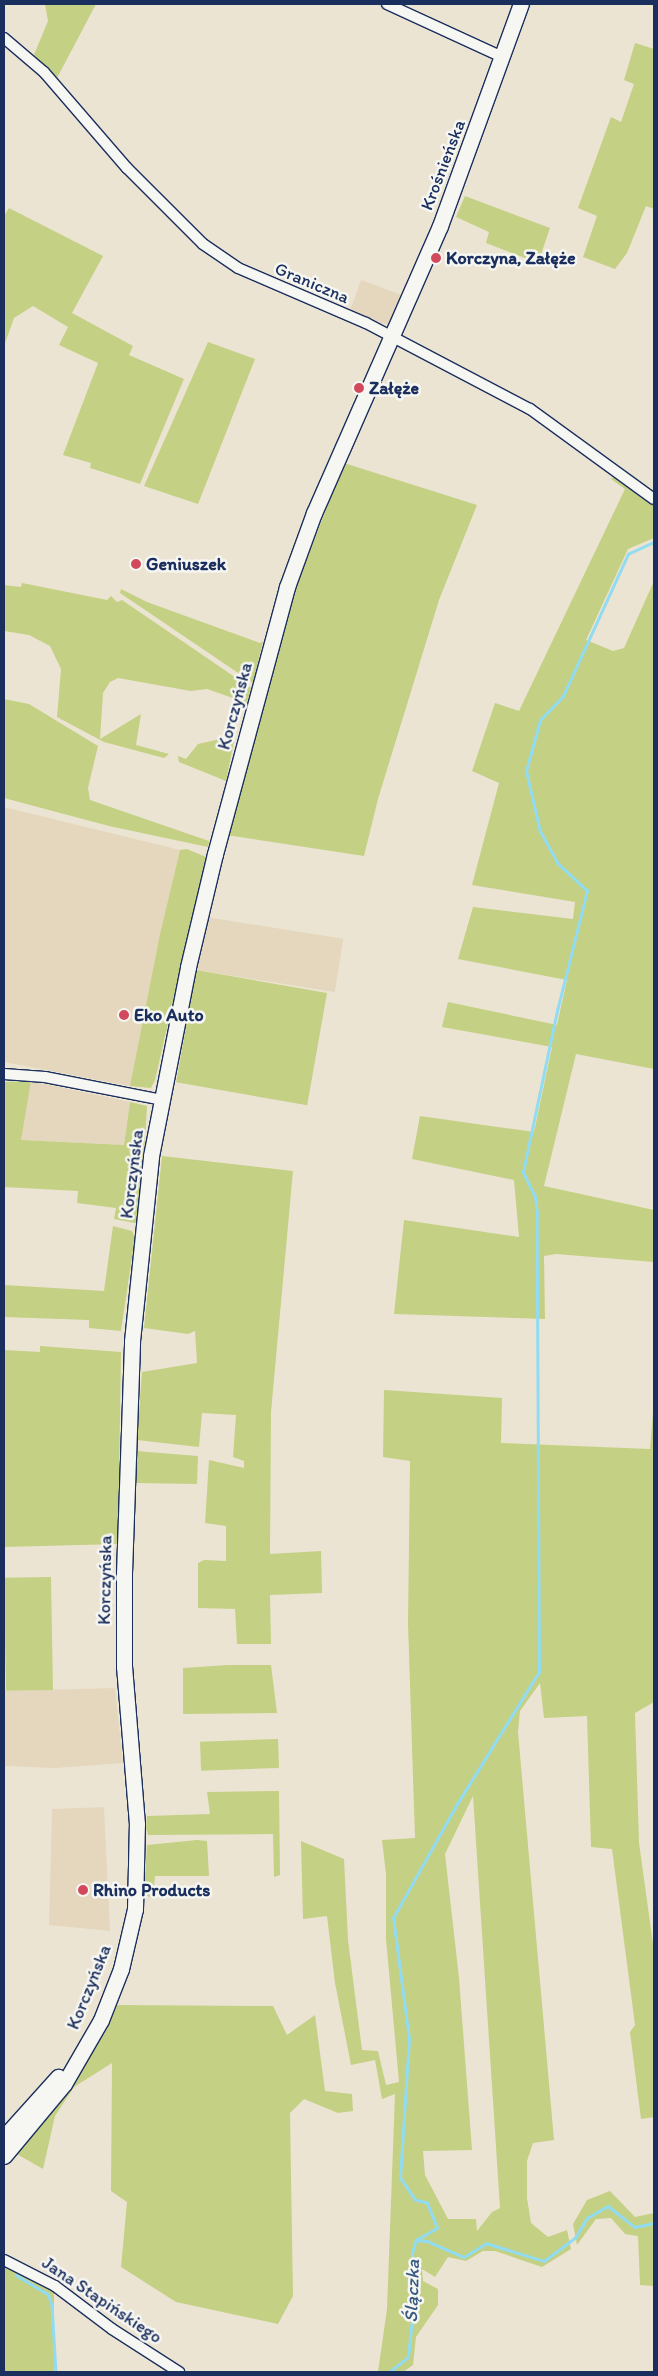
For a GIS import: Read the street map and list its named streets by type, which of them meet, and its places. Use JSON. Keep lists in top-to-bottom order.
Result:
{
  "streets": {
    "main road": ["Krośnieńska", "Korczyńska"],
    "street": ["Graniczna", "Jana Stapińskiego"]
  },
  "crossings": [
    ["Krośnieńska", "Graniczna"],
    ["Krośnieńska", "Korczyńska"],
    ["Graniczna", "Korczyńska"]
  ],
  "water": ["Ślączka"],
  "places": [
    "Korczyna, Załęże",
    "Załęże",
    "Geniuszek",
    "Eko Auto",
    "Rhino Products"
  ]
}
